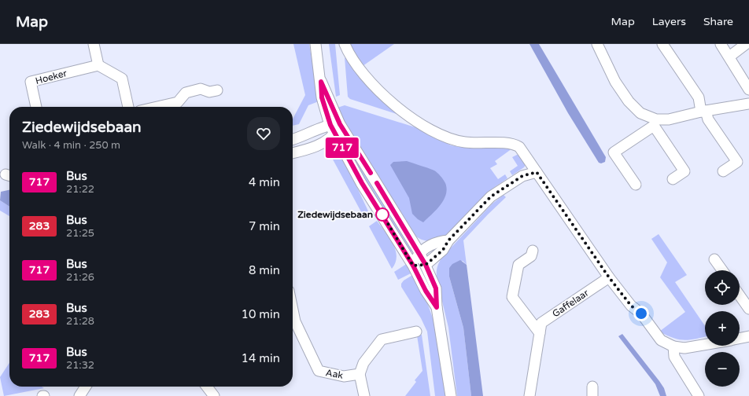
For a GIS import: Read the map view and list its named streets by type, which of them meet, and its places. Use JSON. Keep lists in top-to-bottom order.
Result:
{
  "streets": {
    "street": ["Hoeker", "Gaffelaar", "Aak"]
  },
  "places": ["Ziedewijdsebaan"],
  "lines": ["bus line 717"],
  "page": {
    "header": "Map",
    "nav": ["Map", "Layers", "Share"],
    "on_map": "717",
    "heading": ["Ziedewijdsebaan", "Walk · 4 min · 250 m"],
    "list": [
      {
        "mark": "717",
        "name": "Bus",
        "note": "21:22",
        "value": "4 min"
      },
      {
        "mark": "283",
        "name": "Bus",
        "note": "21:25",
        "value": "7 min"
      },
      {
        "mark": "717",
        "name": "Bus",
        "note": "21:26",
        "value": "8 min"
      },
      {
        "mark": "283",
        "name": "Bus",
        "note": "21:28",
        "value": "10 min"
      },
      {
        "mark": "717",
        "name": "Bus",
        "note": "21:32",
        "value": "14 min"
      }
    ],
    "map_buttons": ["+", "−"]
  }
}
